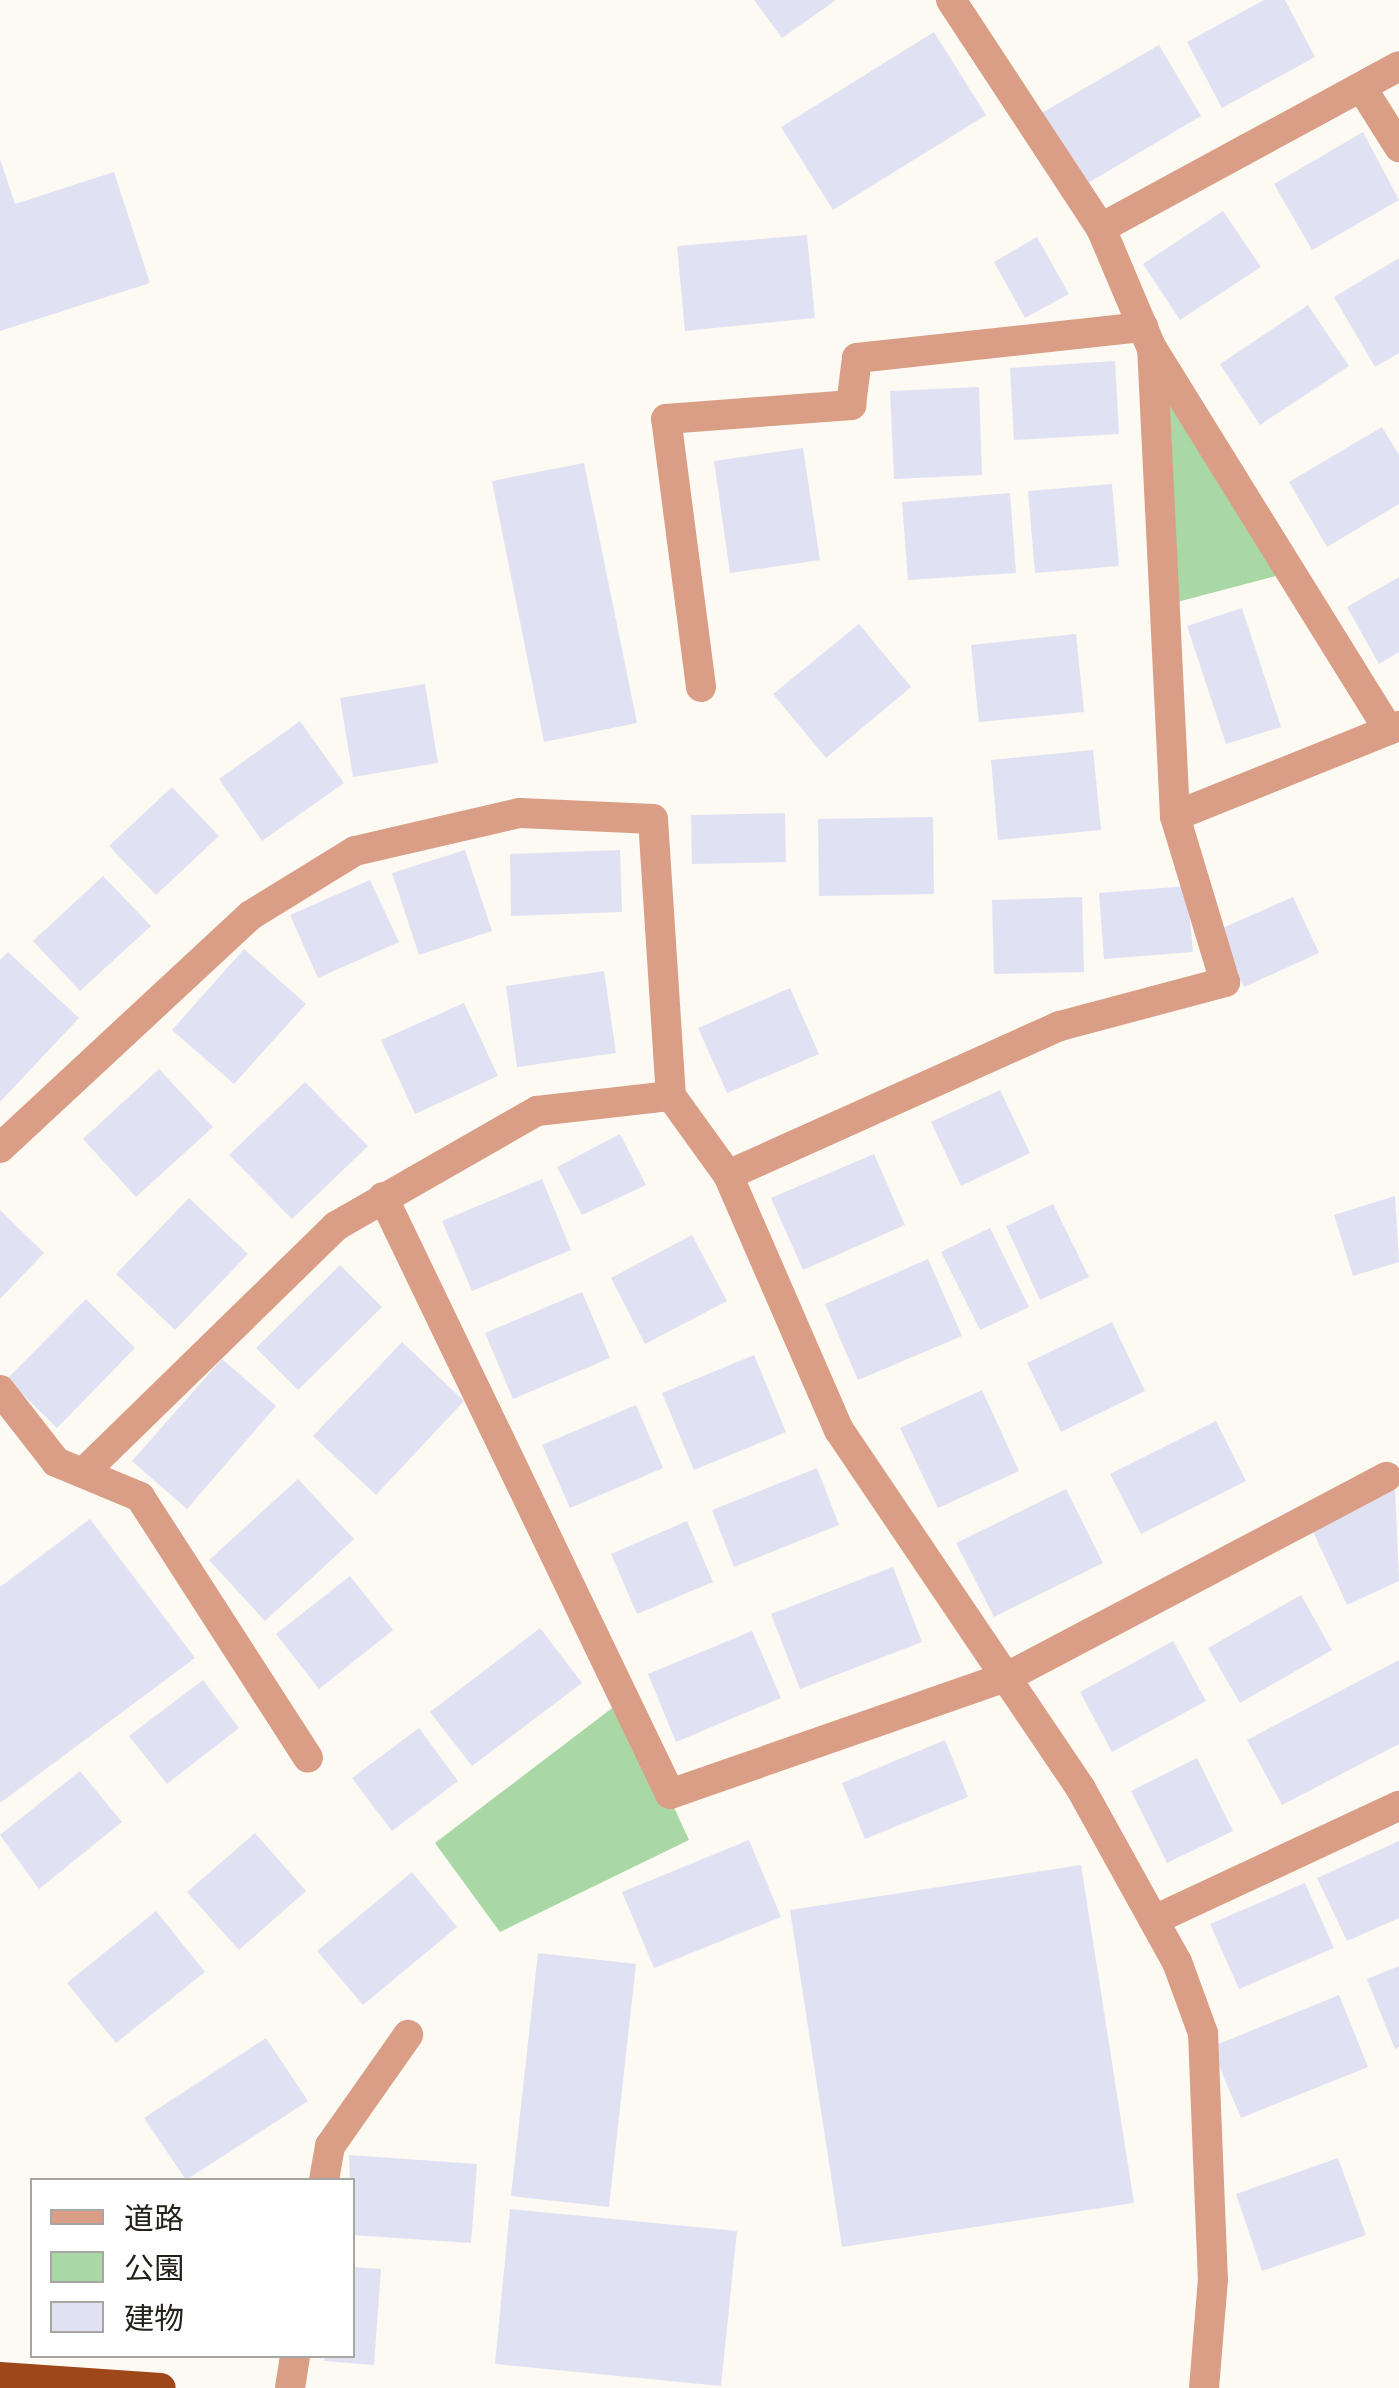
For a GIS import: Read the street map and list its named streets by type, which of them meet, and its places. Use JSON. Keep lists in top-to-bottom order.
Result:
{
  "legend": ["道路", "公園", "建物"]
}
